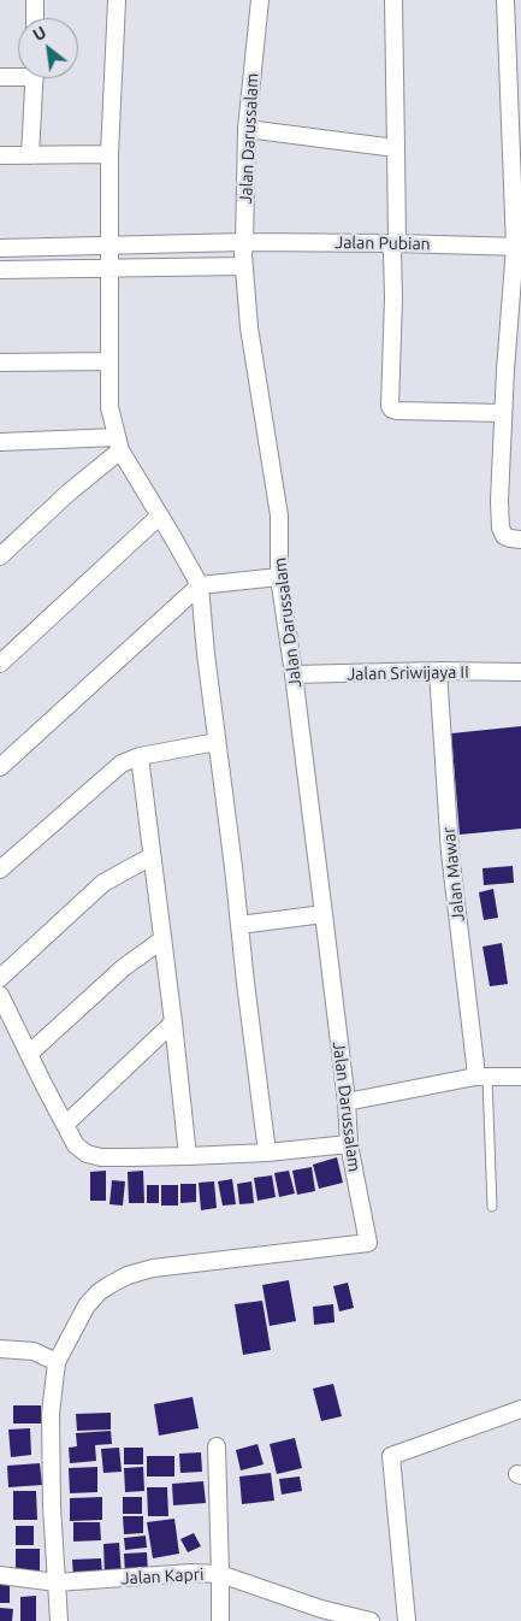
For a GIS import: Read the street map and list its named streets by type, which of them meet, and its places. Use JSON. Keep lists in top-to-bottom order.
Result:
{
  "streets": {
    "street": [
      "Jalan Darussalam",
      "Jalan Pubian",
      "Jalan Sriwijaya II",
      "Jalan Mawar",
      "Jalan Kapri"
    ]
  },
  "crossings": [
    ["Jalan Darussalam", "Jalan Pubian"],
    ["Jalan Darussalam", "Jalan Sriwijaya II"],
    ["Jalan Sriwijaya II", "Jalan Mawar"]
  ],
  "north": "top left"
}
